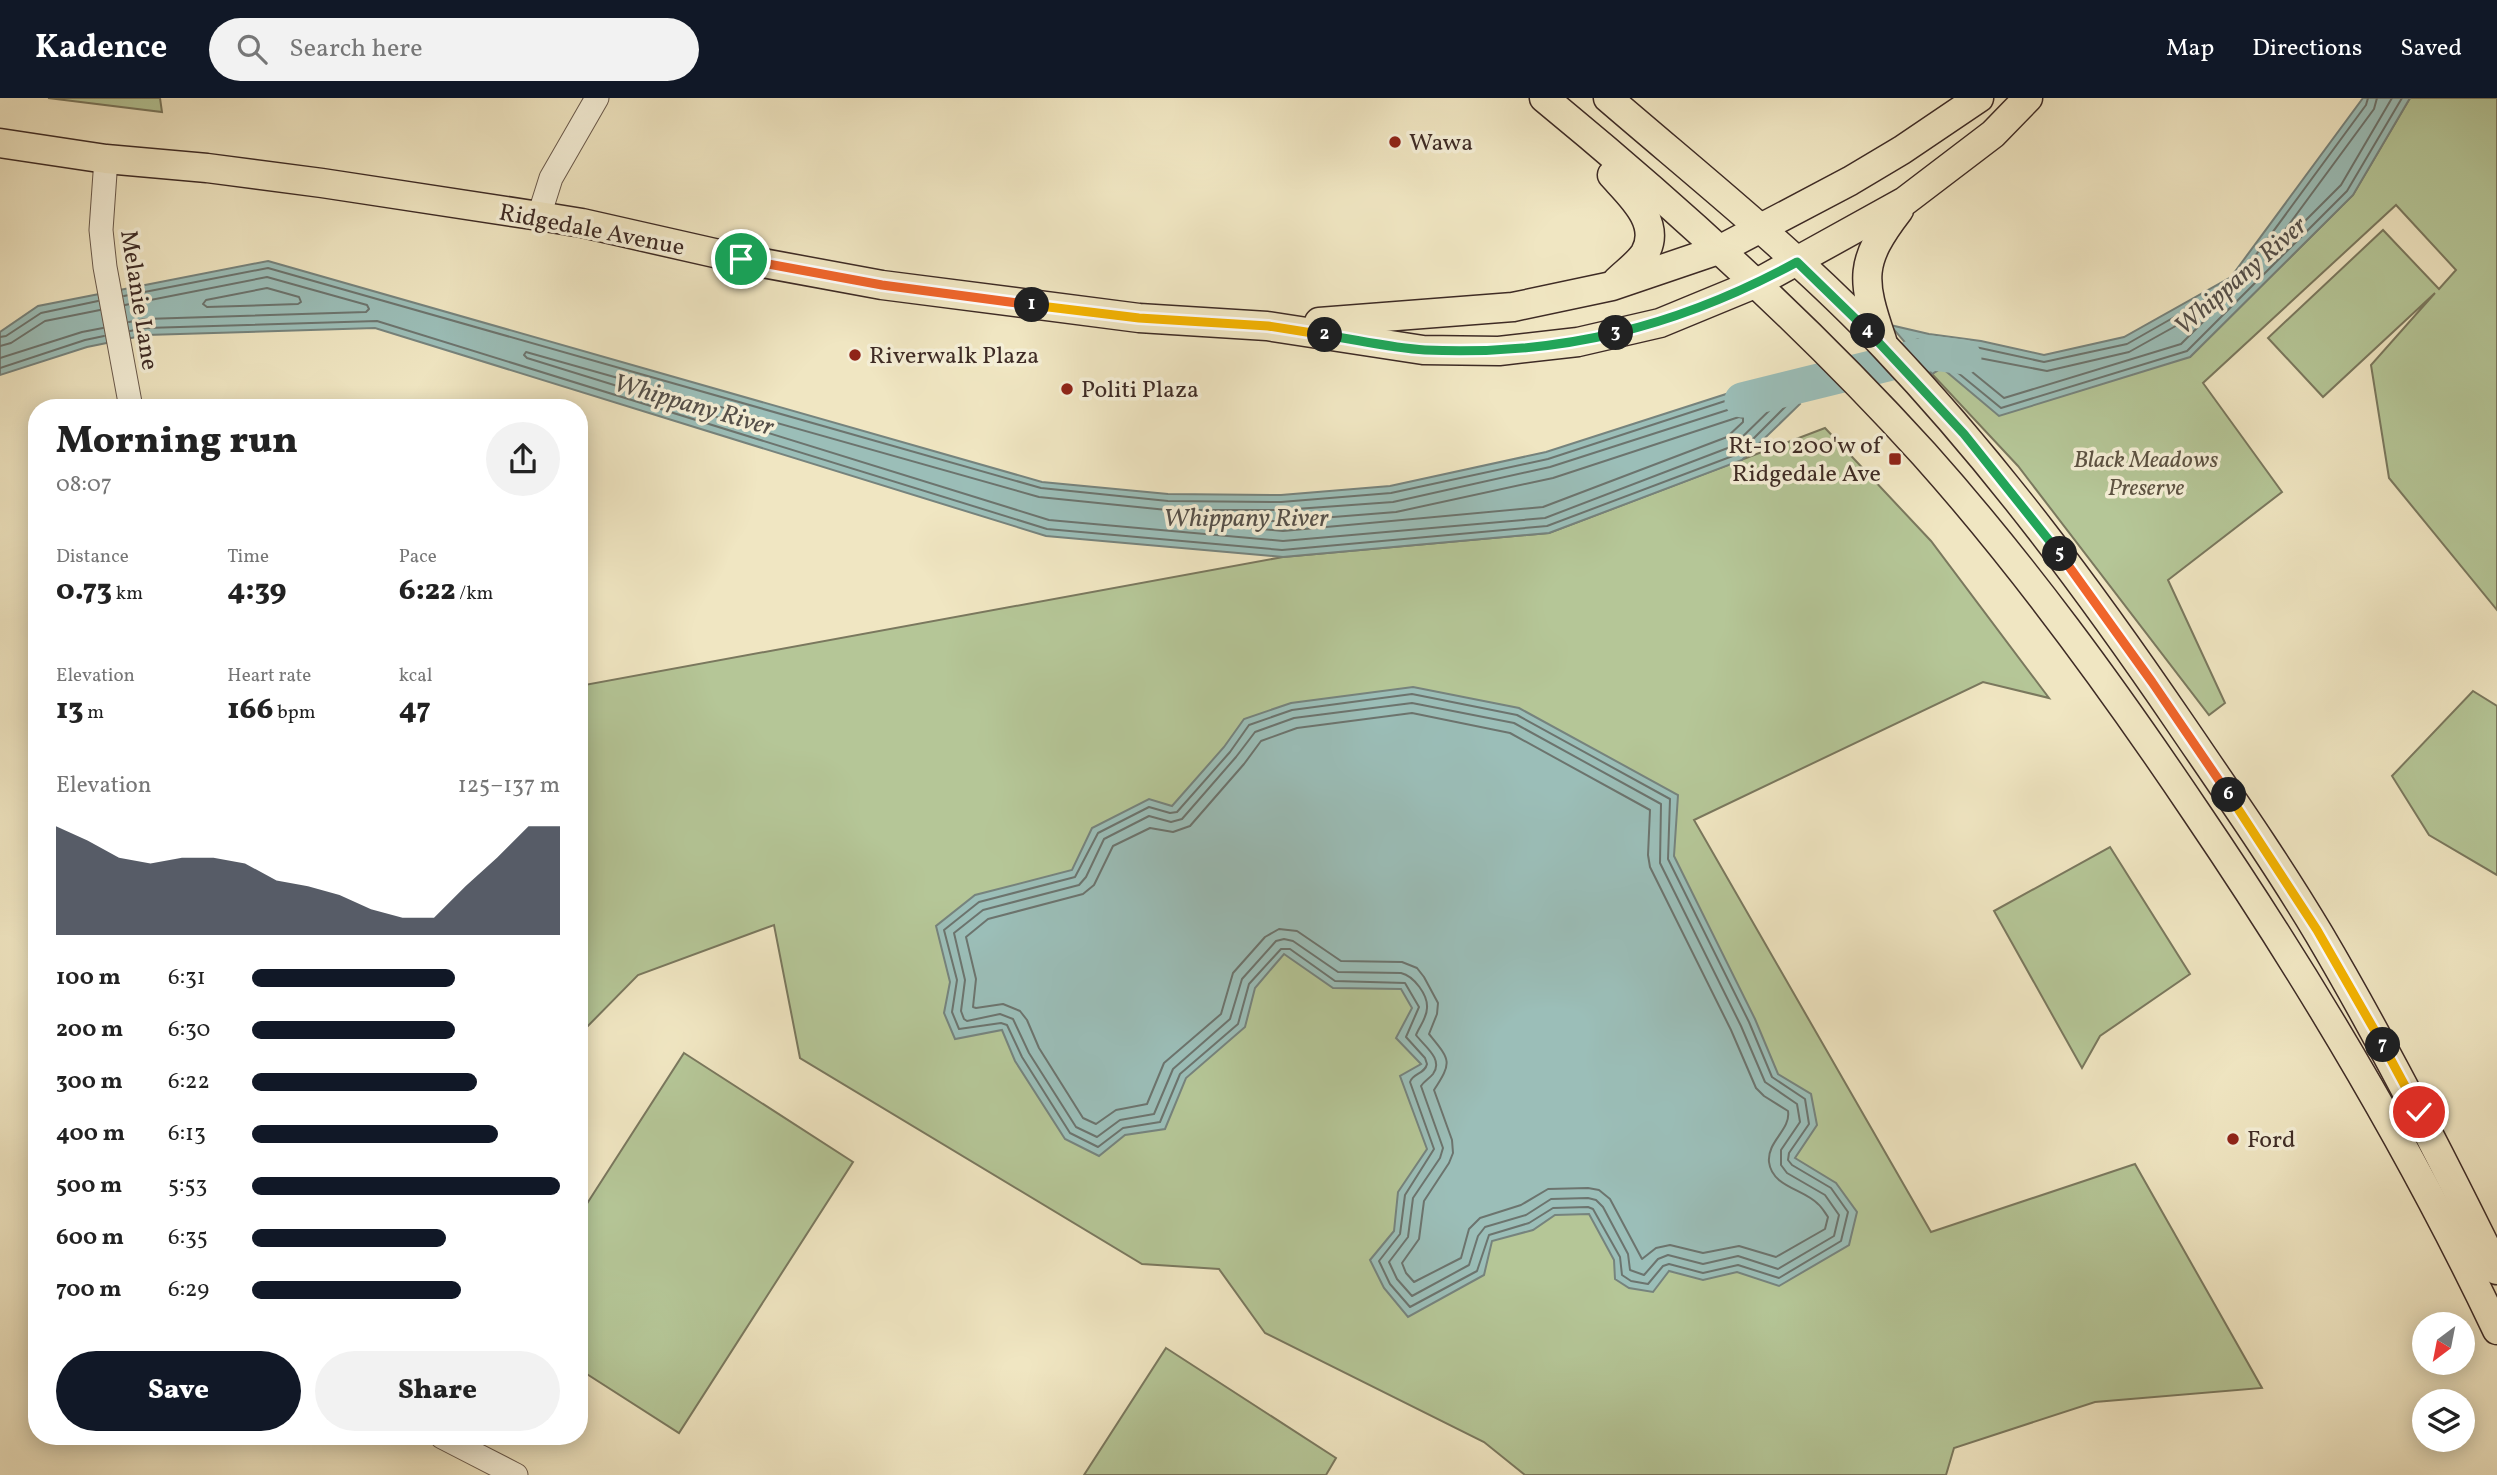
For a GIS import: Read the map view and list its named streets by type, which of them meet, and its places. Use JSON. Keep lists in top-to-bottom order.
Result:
{
  "streets": {
    "main road": ["Ridgedale Avenue"],
    "street": ["Melanie Lane"]
  },
  "crossings": [
    ["Ridgedale Avenue", "Melanie Lane"]
  ],
  "water": ["Whippany River"],
  "parks": ["Black Meadows Preserve"],
  "places": {
    "other": [
      "Wawa",
      "Riverwalk Plaza",
      "Politi Plaza",
      "Ford"
    ],
    "transit": ["Rt-10 200'w of Ridgedale Ave"]
  },
  "north": "bottom left",
  "page": {
    "header": "Kadence",
    "search": "Search here",
    "nav": ["Map", "Directions", "Saved"],
    "pins": [
      "1",
      "4",
      "3",
      "2",
      "5",
      "6",
      "7"
    ],
    "heading": ["Morning run", "08:07"],
    "stats": [
      ["Distance", "0.73 km"],
      ["Time", "4:39"],
      ["Pace", "6:22 /km"],
      ["Elevation", "13 m"],
      ["Heart rate", "166 bpm"],
      ["kcal", "47"]
    ],
    "chart": ["Elevation", "125–137 m"],
    "list": [
      {
        "name": "100 m",
        "note": "6:31"
      },
      {
        "name": "200 m",
        "note": "6:30"
      },
      {
        "name": "300 m",
        "note": "6:22"
      },
      {
        "name": "400 m",
        "note": "6:13"
      },
      {
        "name": "500 m",
        "note": "5:53"
      },
      {
        "name": "600 m",
        "note": "6:35"
      },
      {
        "name": "700 m",
        "note": "6:29"
      }
    ],
    "buttons": ["Save", "Share"]
  }
}
